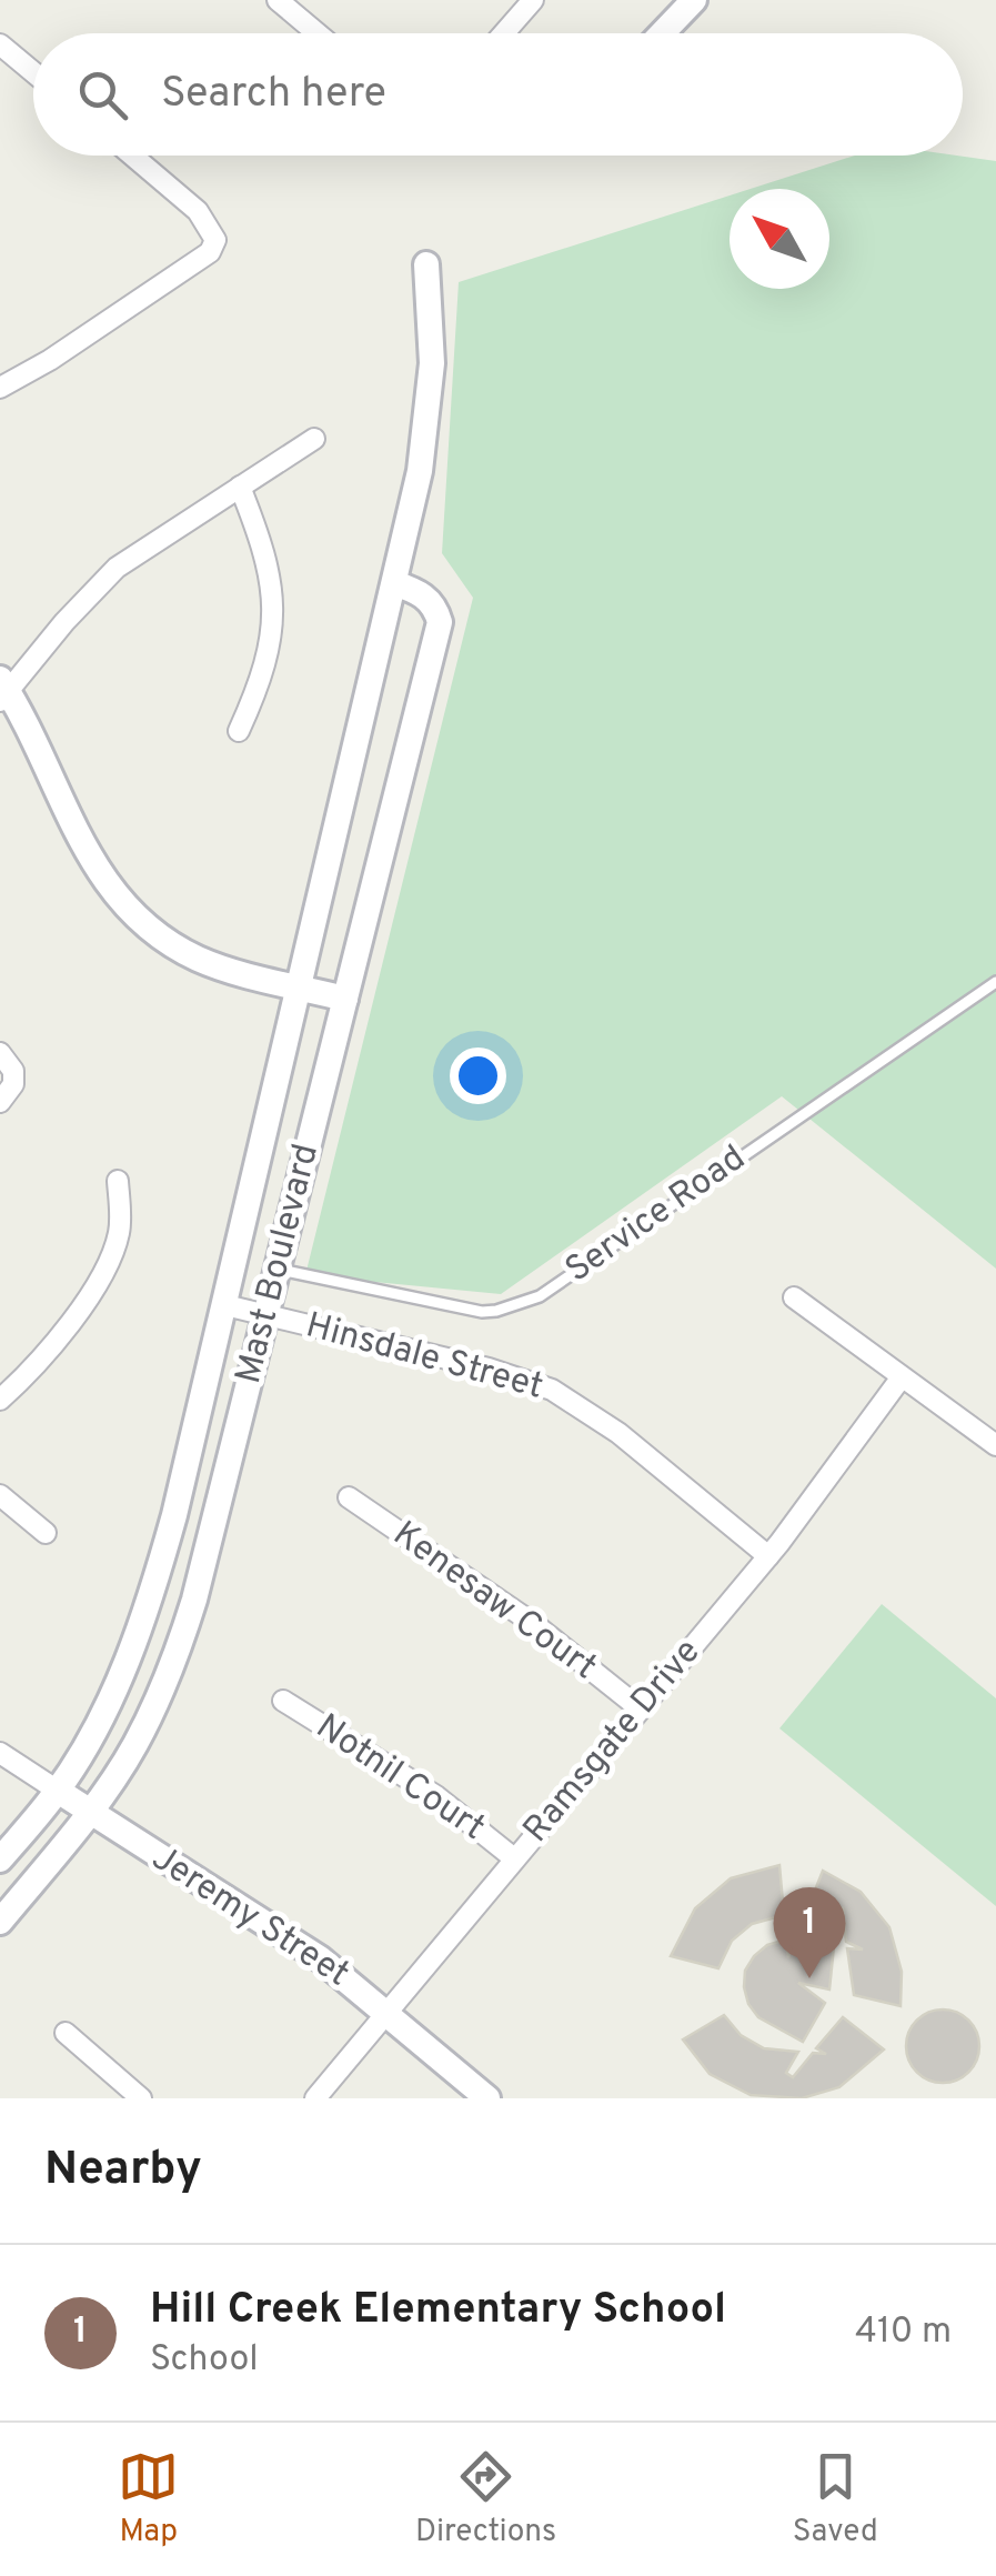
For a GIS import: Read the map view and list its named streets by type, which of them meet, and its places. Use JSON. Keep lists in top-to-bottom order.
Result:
{
  "streets": {
    "street": [
      "Mast Boulevard",
      "Hinsdale Street",
      "Kenesaw Court",
      "Ramsgate Drive",
      "Notnil Court",
      "Jeremy Street"
    ],
    "lane": ["Service Road"]
  },
  "crossings": [
    ["Service Road", "Mast Boulevard"],
    ["Mast Boulevard", "Hinsdale Street"],
    ["Mast Boulevard", "Jeremy Street"],
    ["Hinsdale Street", "Ramsgate Drive"],
    ["Kenesaw Court", "Ramsgate Drive"],
    ["Ramsgate Drive", "Notnil Court"],
    ["Ramsgate Drive", "Jeremy Street"]
  ],
  "north": "top left",
  "page": {
    "search": "Search here",
    "pins": "1",
    "heading": "Nearby",
    "list": [
      {
        "mark": "1",
        "name": "Hill Creek Elementary School",
        "note": "School",
        "value": "410 m"
      }
    ],
    "nav": ["Map", "Directions", "Saved"]
  }
}
